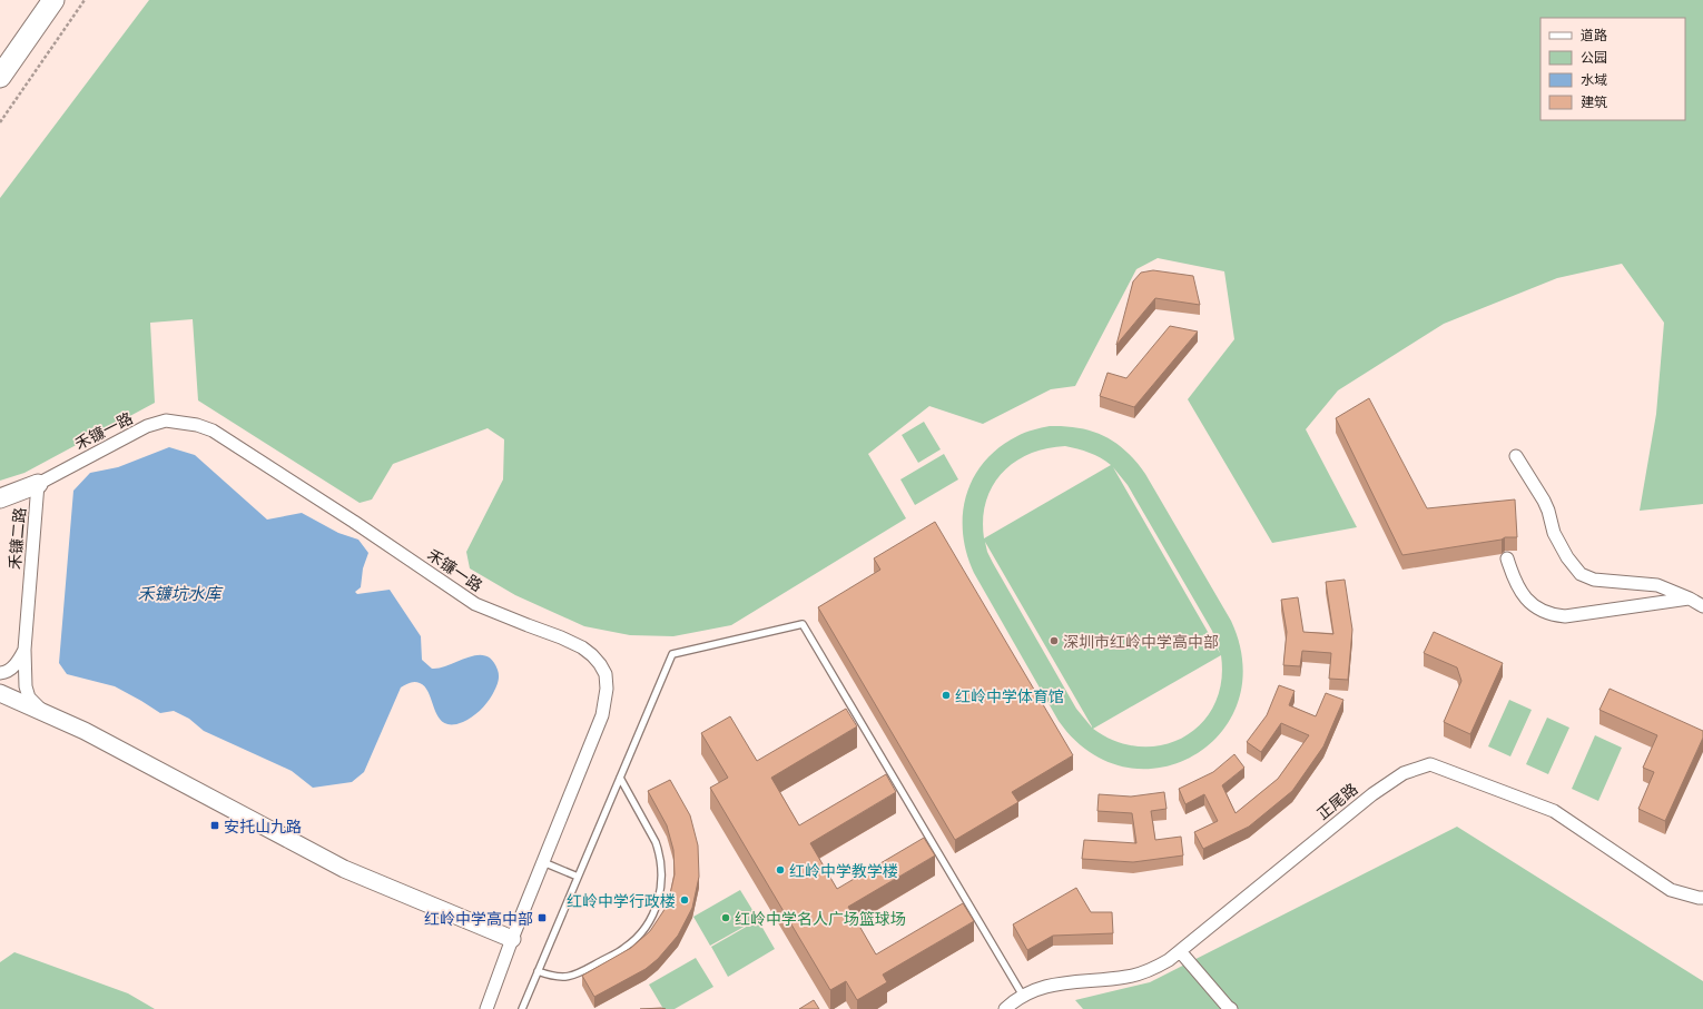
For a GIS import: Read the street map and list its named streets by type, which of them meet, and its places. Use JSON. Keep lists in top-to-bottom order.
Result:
{
  "streets": {
    "street": ["禾镰一路", "禾镰二路", "正尾路"]
  },
  "crossings": [
    ["禾镰一路", "禾镰二路"]
  ],
  "water": ["禾镰坑水库"],
  "places": {
    "other": [
      "深圳市红岭中学高中部",
      "红岭中学体育馆",
      "红岭中学教学楼",
      "红岭中学行政楼",
      "红岭中学名人广场篮球场"
    ],
    "transit": ["安托山九路", "红岭中学高中部"]
  },
  "legend": [
    "道路",
    "公园",
    "水域",
    "建筑"
  ]
}
